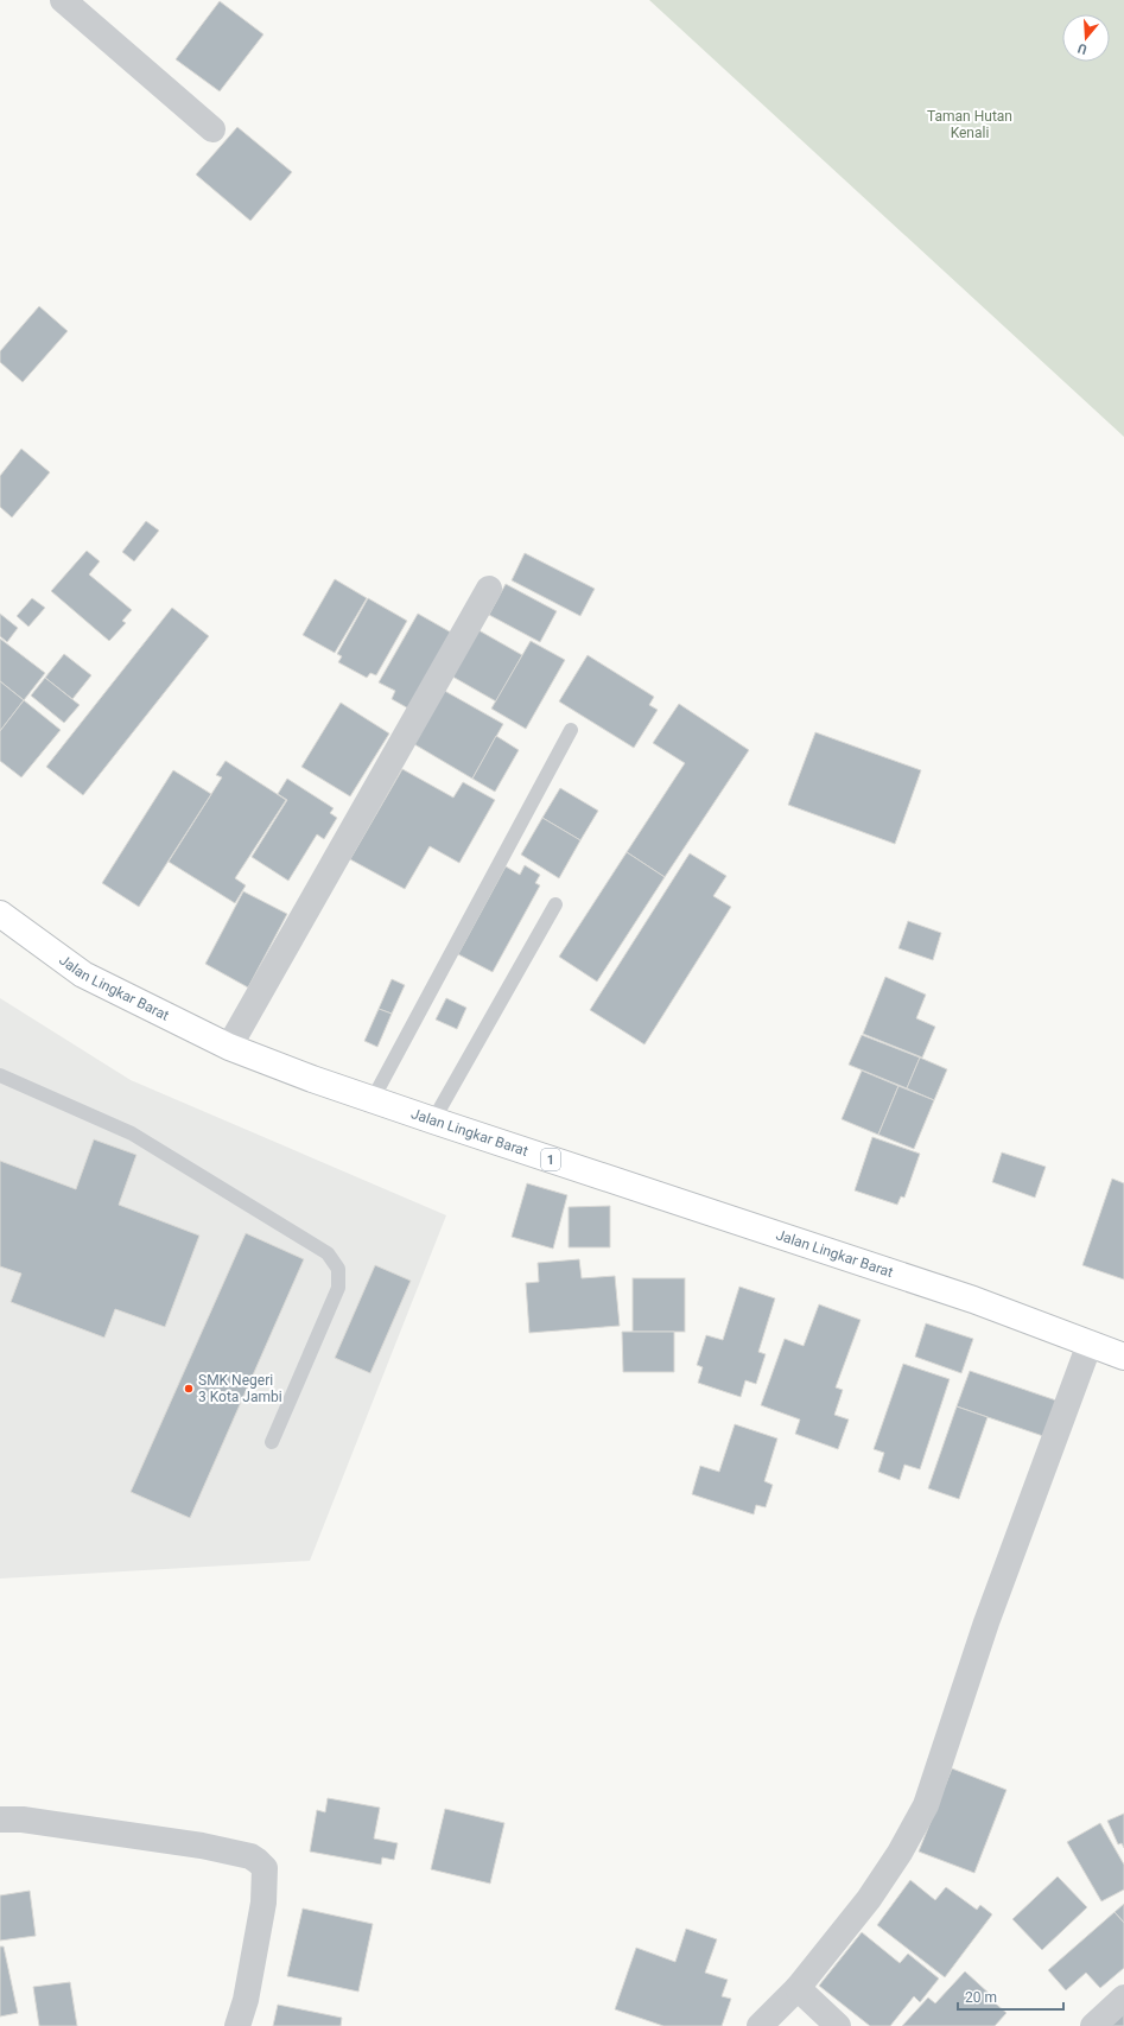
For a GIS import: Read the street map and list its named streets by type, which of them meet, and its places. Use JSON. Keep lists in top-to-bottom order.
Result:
{
  "streets": {
    "highway": ["Jalan Lingkar Barat", "1"]
  },
  "parks": ["Taman Hutan Kenali"],
  "places": ["SMK Negeri 3 Kota Jambi"],
  "scale_bar": "20 m",
  "north": "bottom"
}
